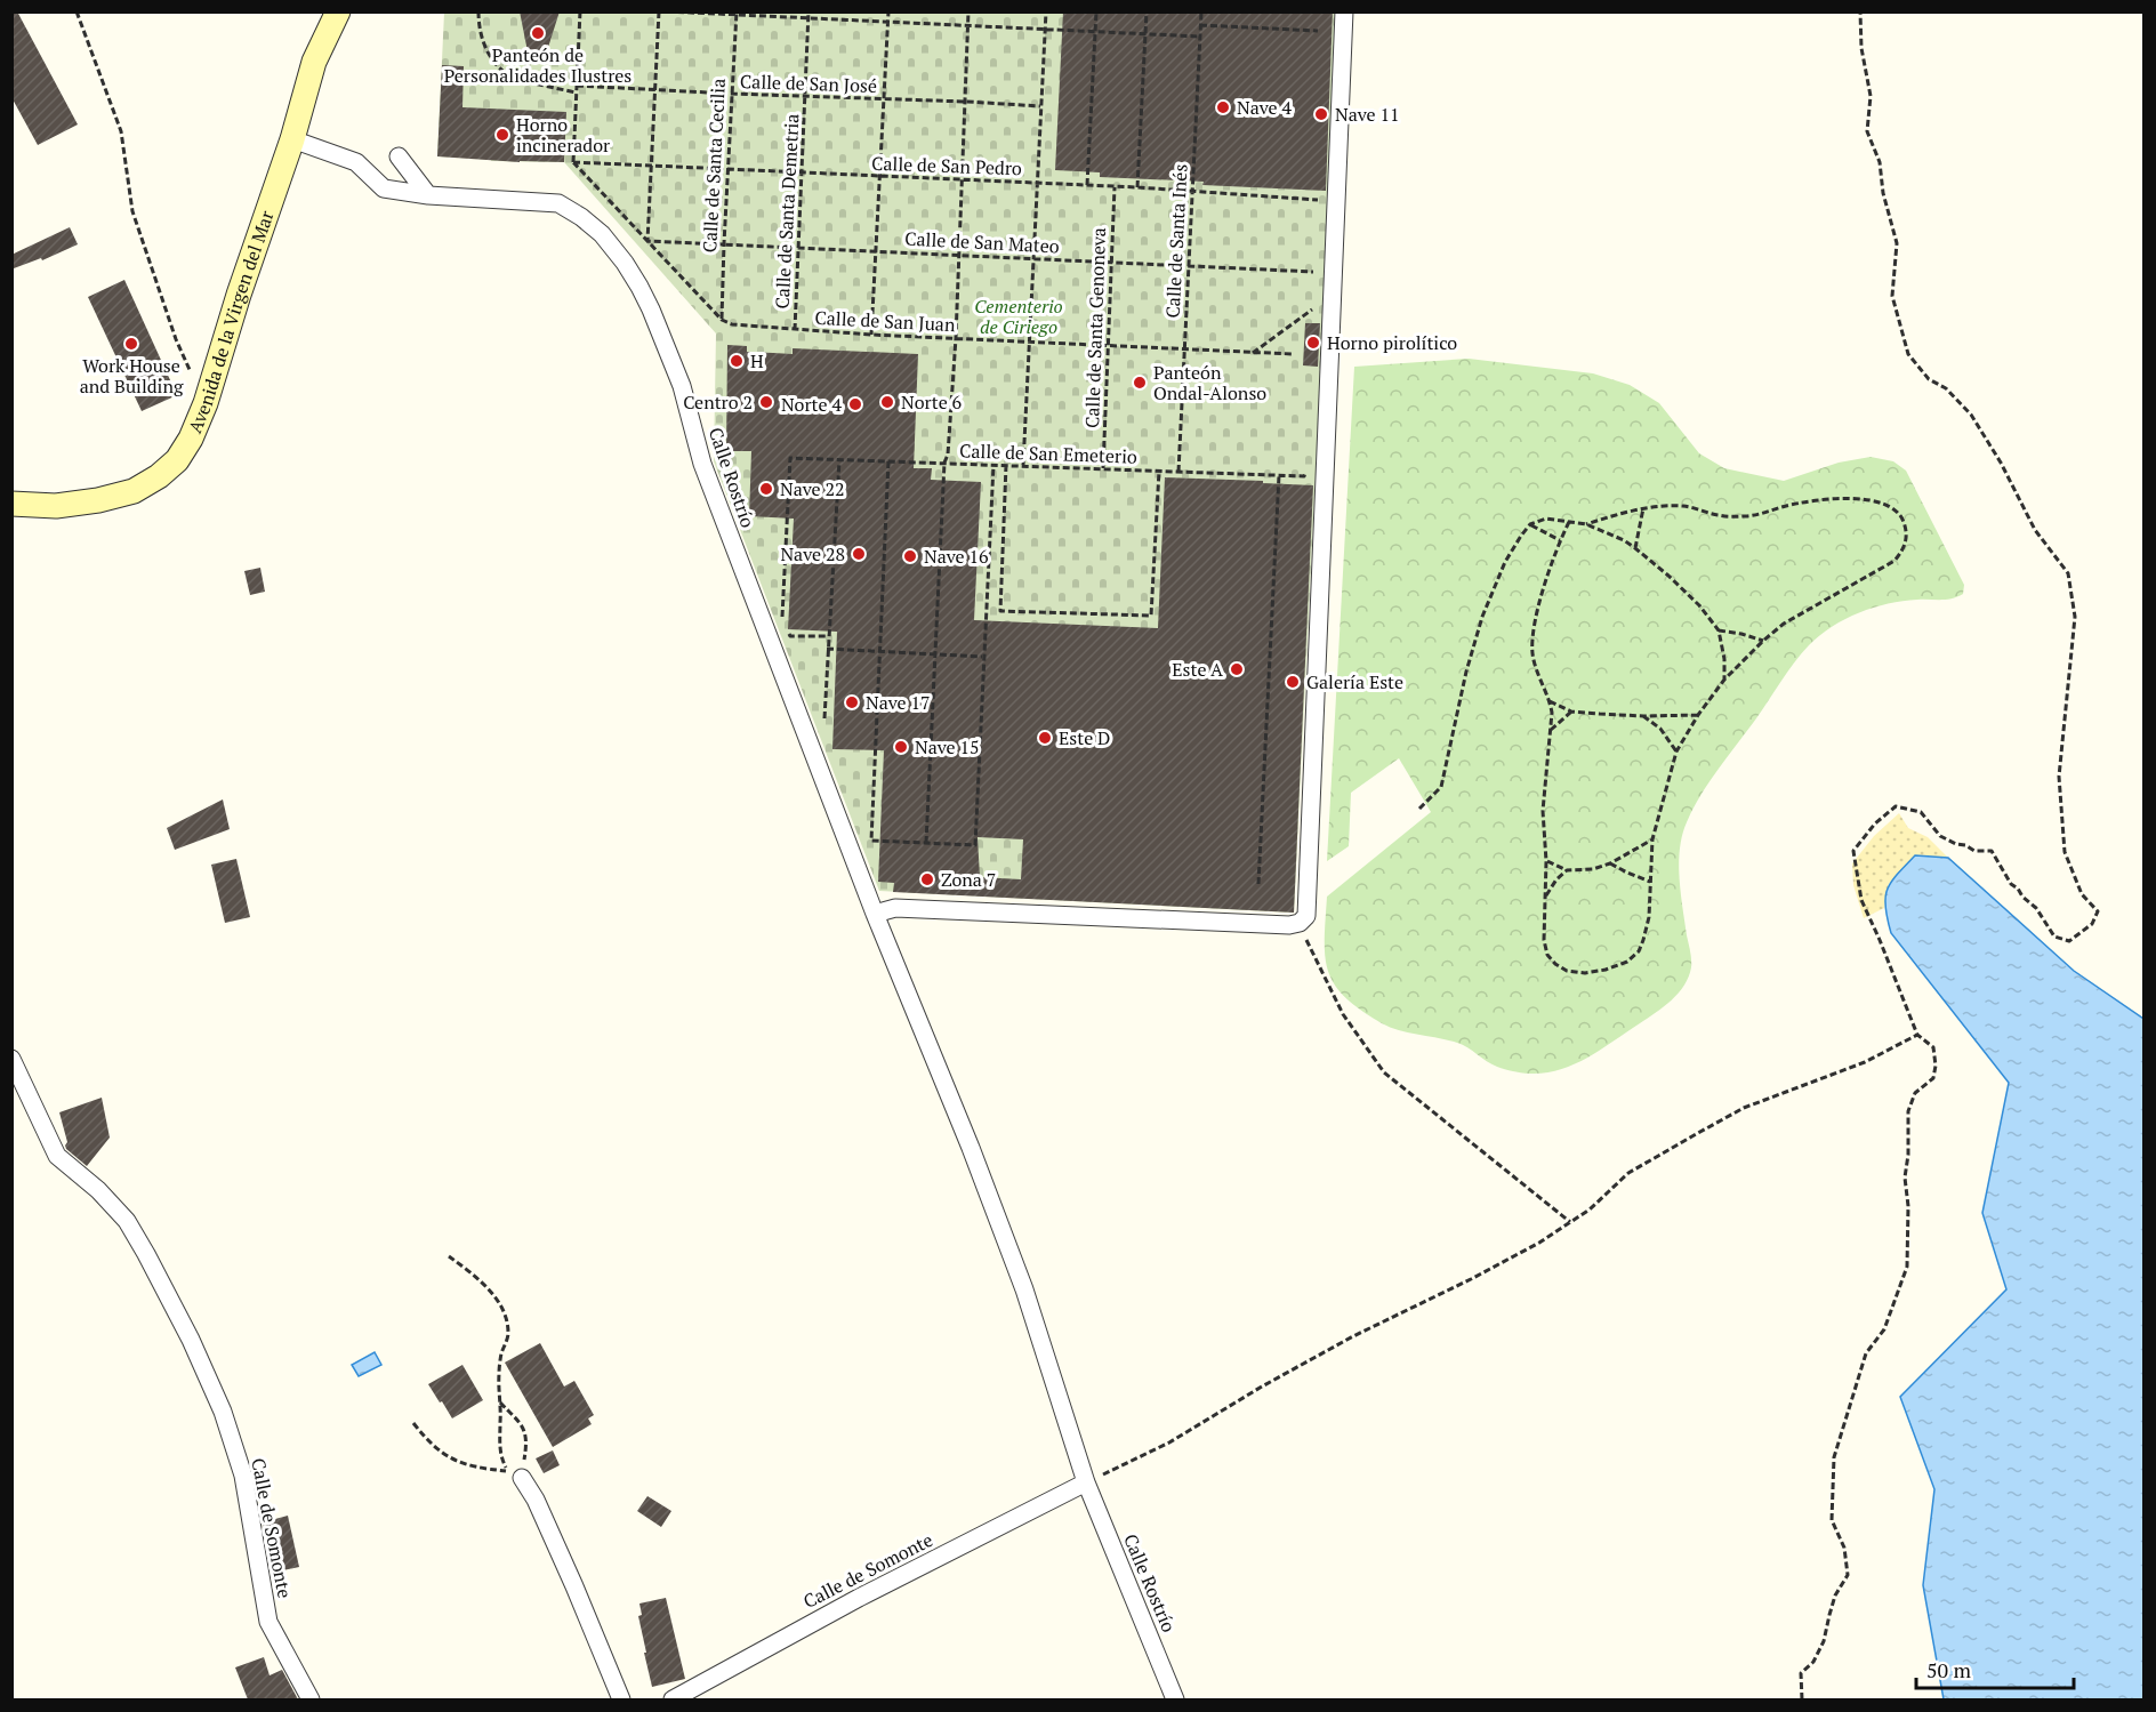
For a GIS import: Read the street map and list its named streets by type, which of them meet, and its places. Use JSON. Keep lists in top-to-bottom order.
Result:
{
  "streets": {
    "main road": ["Avenida de la Virgen del Mar"],
    "street": ["Calle Rostrío", "Calle de Somonte"],
    "path": [
      "Calle de San José",
      "Calle de Santa Cecilia",
      "Calle de San Pedro",
      "Calle de Santa Demetria",
      "Calle de Santa Inés",
      "Calle de San Mateo",
      "Calle de San Juan",
      "Calle de Santa Genoneva",
      "Calle de San Emeterio"
    ]
  },
  "crossings": [
    ["Calle de San José", "Calle de Santa Cecilia"],
    ["Calle de San José", "Calle de Santa Demetria"],
    ["Calle de Santa Cecilia", "Calle de San Pedro"],
    ["Calle de Santa Cecilia", "Calle de San Mateo"],
    ["Calle de Santa Cecilia", "Calle de San Juan"],
    ["Calle de San Pedro", "Calle de Santa Demetria"],
    ["Calle de San Pedro", "Calle de Santa Inés"],
    ["Calle de San Pedro", "Calle de Santa Genoneva"],
    ["Calle de Santa Demetria", "Calle de San Mateo"],
    ["Calle de Santa Demetria", "Calle de San Juan"],
    ["Calle de Santa Inés", "Calle de San Mateo"],
    ["Calle de Santa Inés", "Calle de San Juan"],
    ["Calle de Santa Inés", "Calle de San Emeterio"],
    ["Calle de San Mateo", "Calle de Santa Genoneva"],
    ["Avenida de la Virgen del Mar", "Calle Rostrío"],
    ["Calle de San Juan", "Calle de Santa Genoneva"],
    ["Calle de Santa Genoneva", "Calle de San Emeterio"],
    ["Calle Rostrío", "Calle de Somonte"]
  ],
  "parks": ["Cementerio de Ciriego"],
  "places": [
    "Panteón de Personalidades Ilustres",
    "Nave 4",
    "Nave 11",
    "Horno incinerador",
    "Horno pirolítico",
    "Work House and Building",
    "H",
    "Panteón Ondal-Alonso",
    "Centro 2",
    "Norte 6",
    "Norte 4",
    "Nave 22",
    "Nave 28",
    "Nave 16",
    "Este A",
    "Galería Este",
    "Nave 17",
    "Este D",
    "Nave 15",
    "Zona 7"
  ],
  "scale_bar": "50 m"
}
